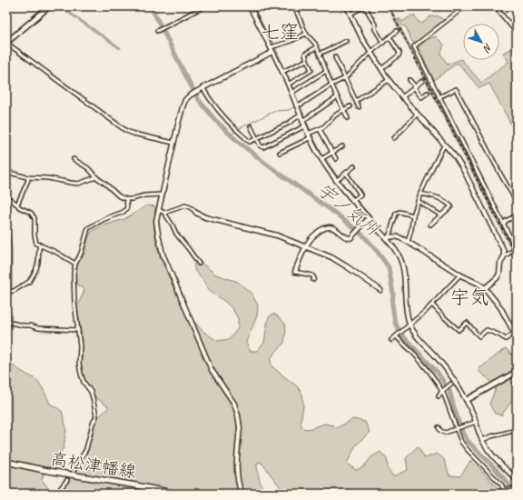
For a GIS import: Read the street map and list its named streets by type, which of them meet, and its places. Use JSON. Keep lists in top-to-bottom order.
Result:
{
  "streets": {
    "main road": ["高松津幡線"]
  },
  "districts": ["七窪", "宇気"],
  "water": ["宇ノ気川"],
  "north": "bottom right"
}
